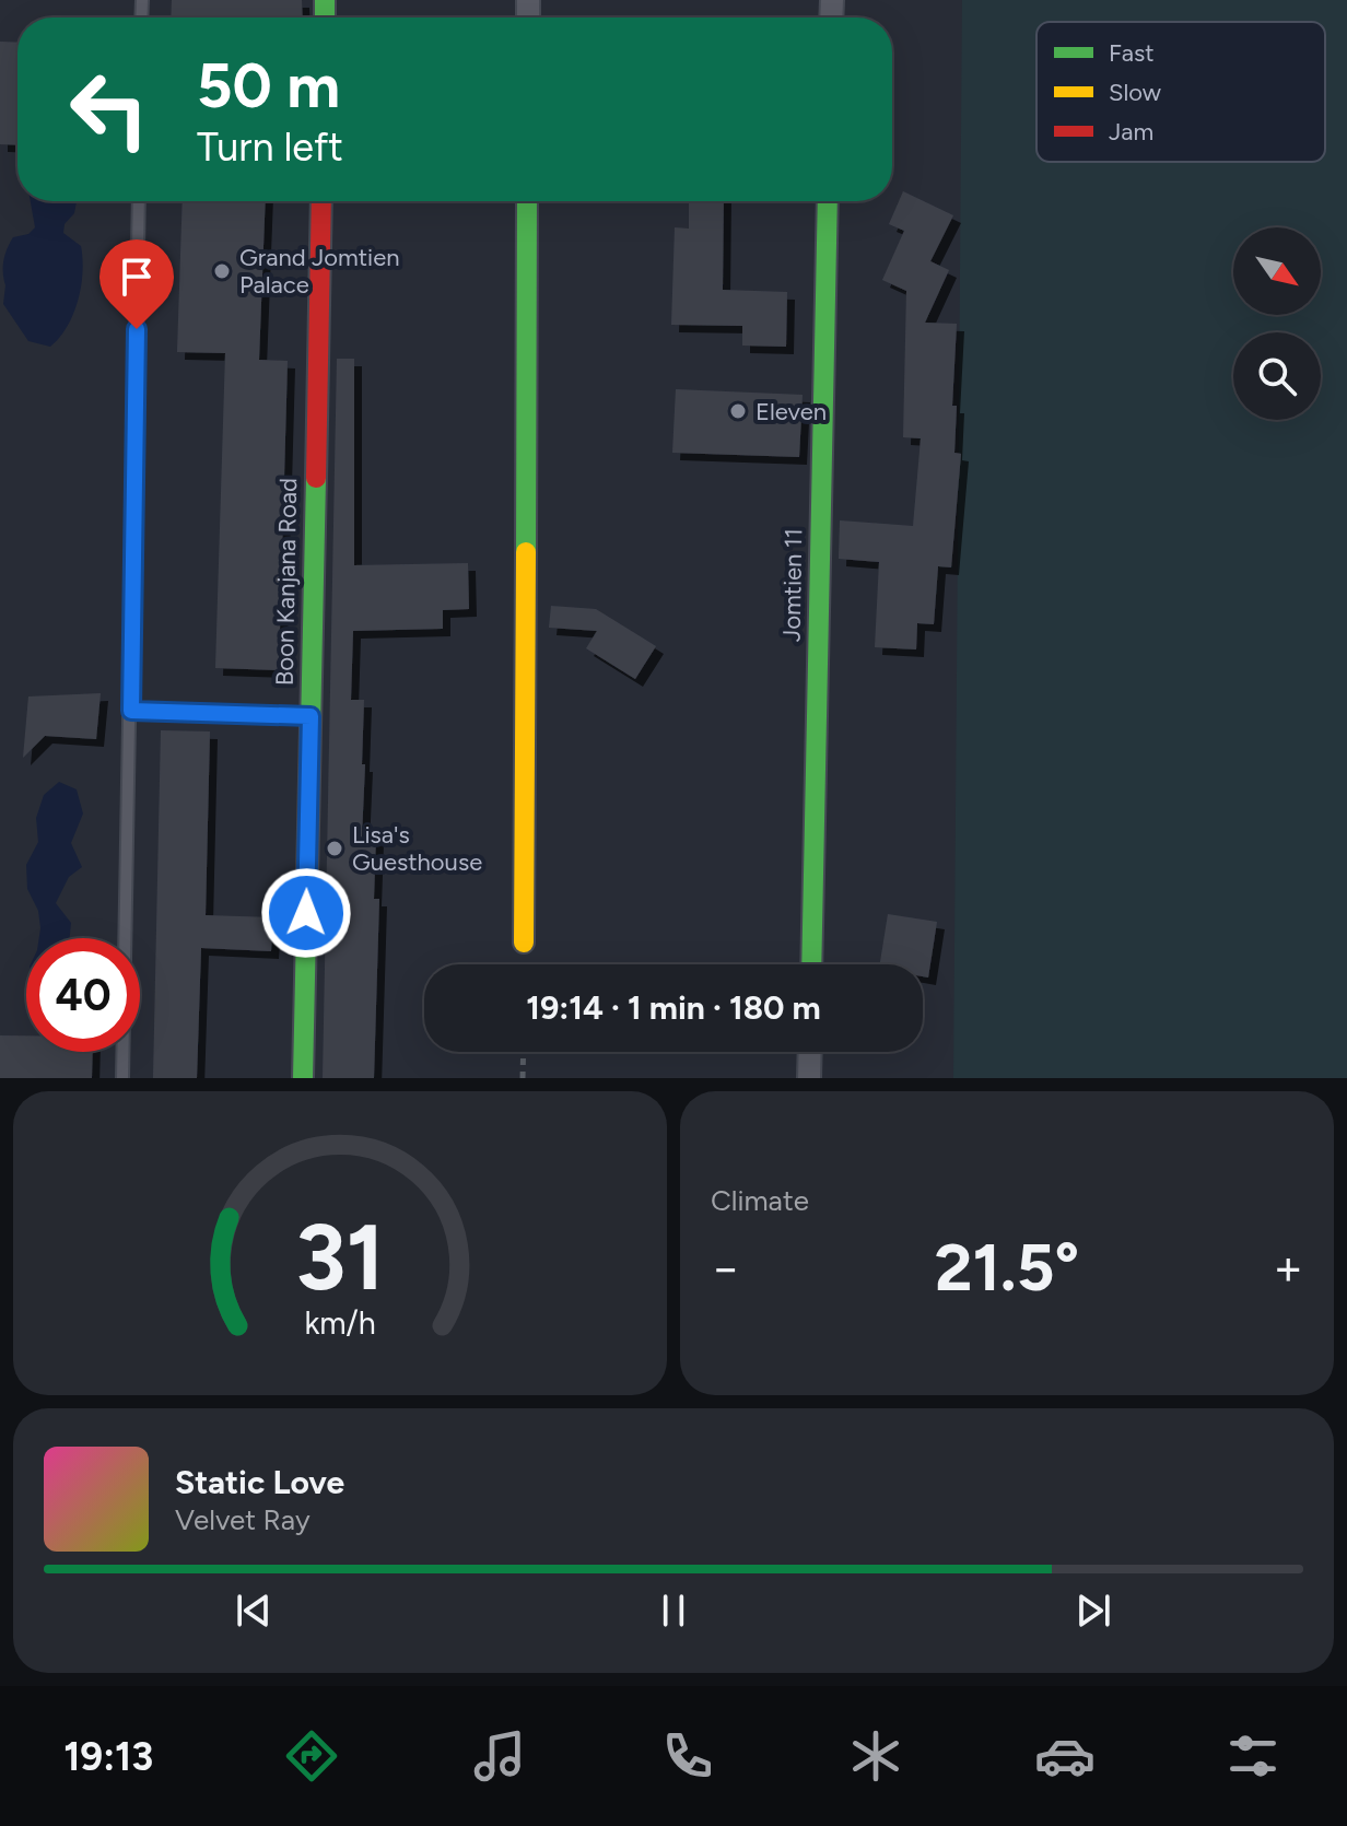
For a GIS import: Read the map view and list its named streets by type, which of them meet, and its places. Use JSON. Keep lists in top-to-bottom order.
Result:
{
  "streets": {
    "street": ["Boon Kanjana Road", "Jomtien 11"]
  },
  "places": ["Grand Jomtien Palace", "Eleven", "Lisa's Guesthouse"],
  "legend": ["Fast", "Slow", "Jam"],
  "north": "bottom right",
  "page": {
    "turn": ["50 m", "Turn left"],
    "limit": "40",
    "trip": "19:14 · 1 min · 180 m",
    "tile": "Climate",
    "heat": ["−", "21.5°", "+"],
    "song": ["Static Love", "Velvet Ray"],
    "tabs": "19:13",
    "gauge": ["31", "km/h"]
  }
}
